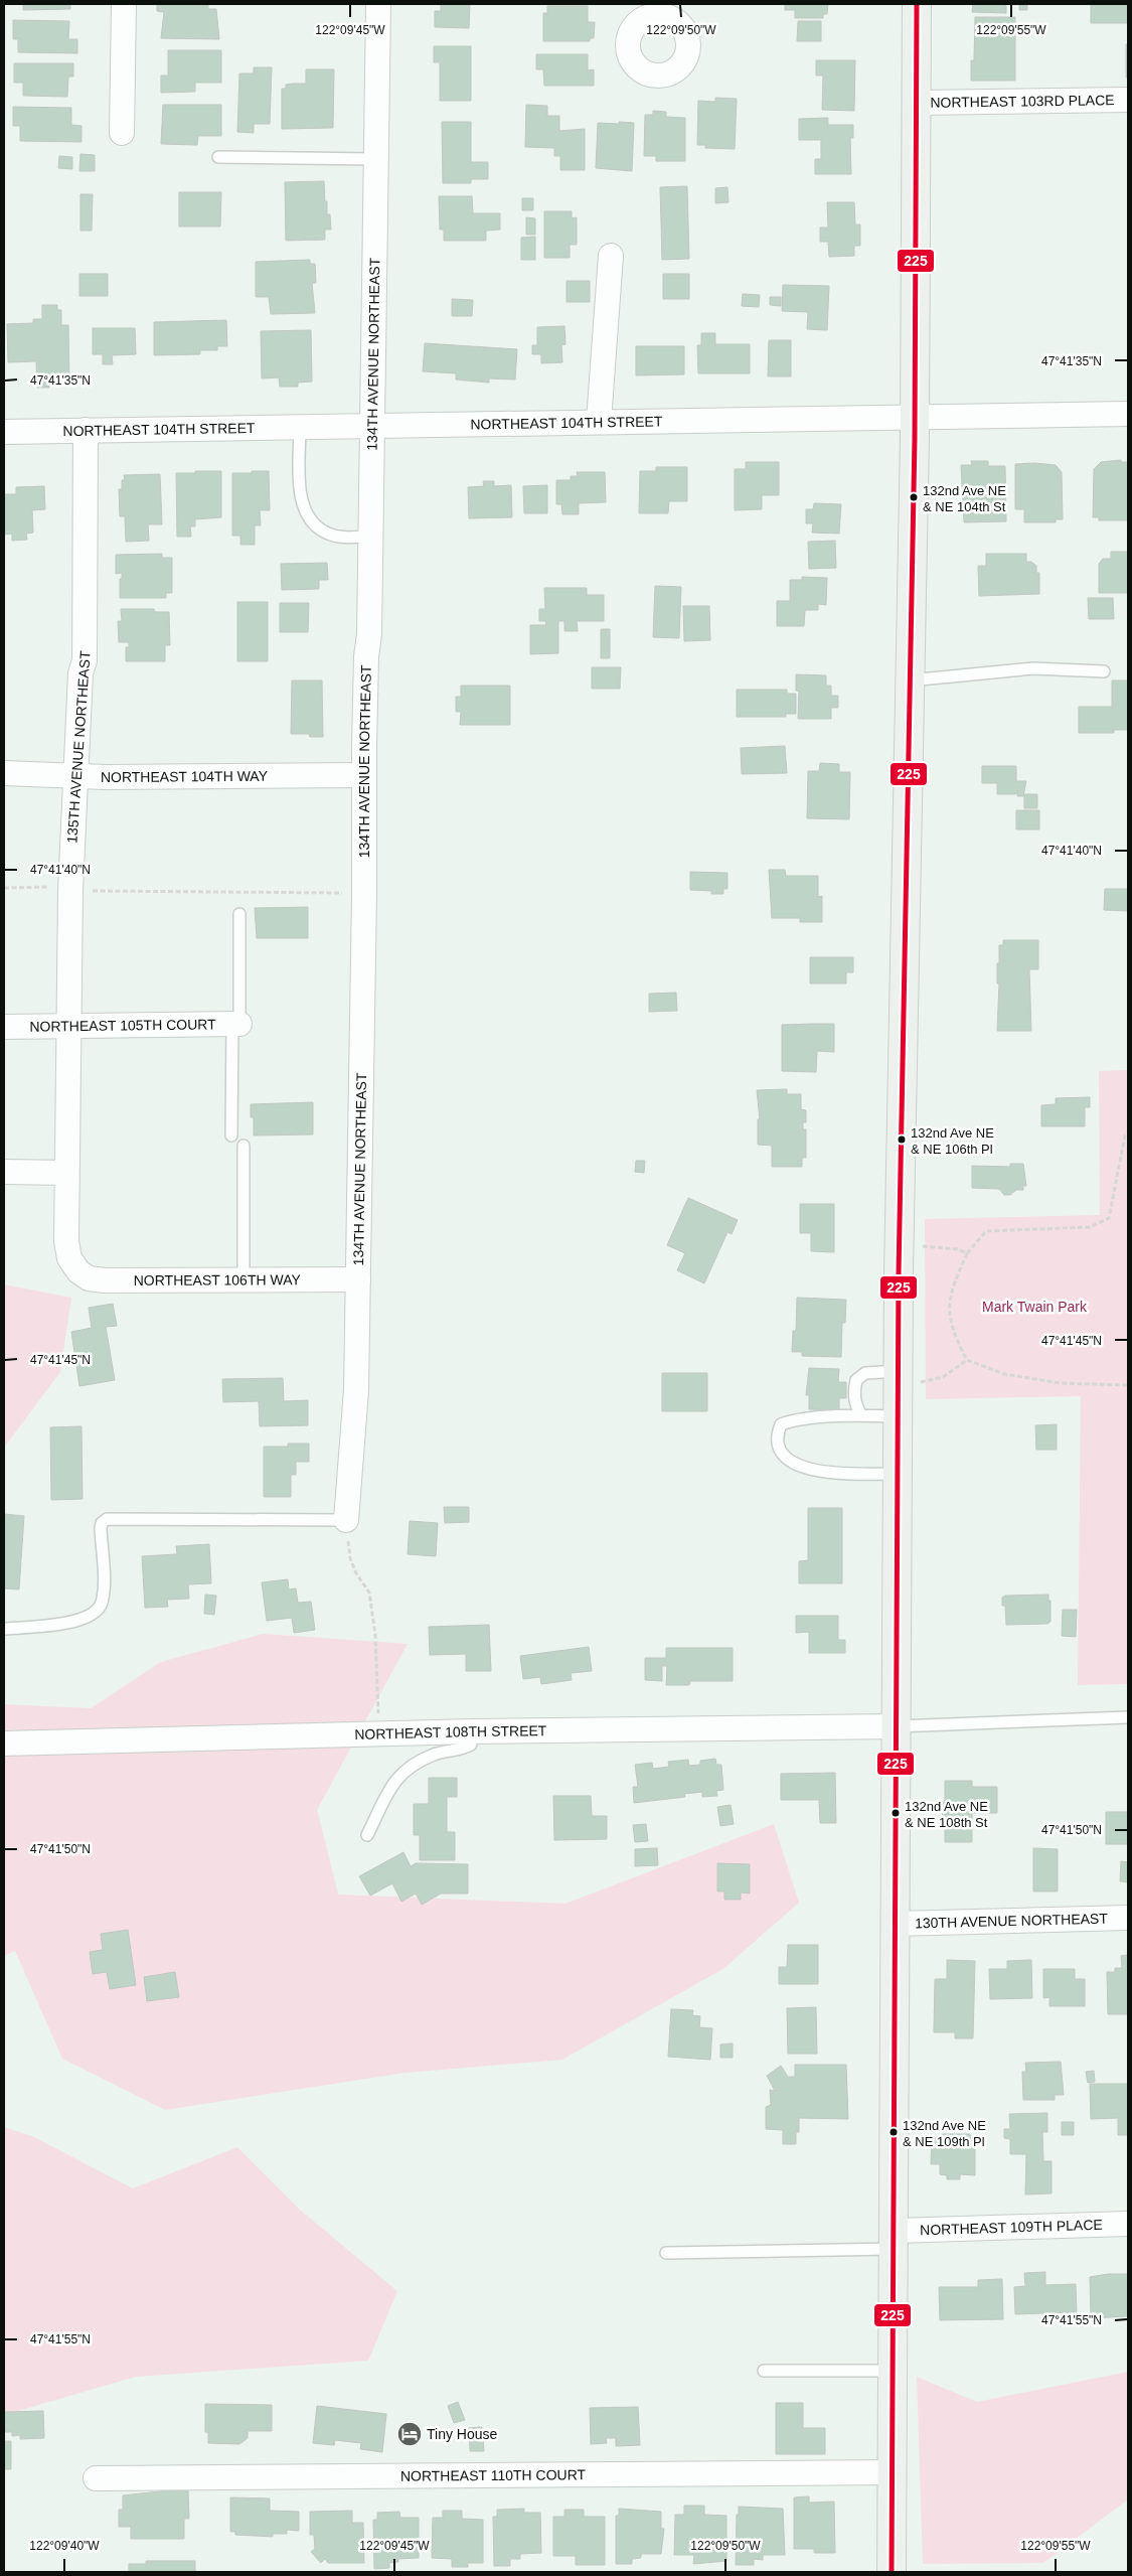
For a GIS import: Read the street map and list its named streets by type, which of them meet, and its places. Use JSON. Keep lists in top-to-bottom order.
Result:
{
  "streets": {
    "street": [
      "NORTHEAST 103RD PLACE",
      "134TH AVENUE NORTHEAST",
      "NORTHEAST 104TH STREET",
      "135TH AVENUE NORTHEAST",
      "NORTHEAST 104TH WAY",
      "NORTHEAST 105TH COURT",
      "NORTHEAST 106TH WAY",
      "NORTHEAST 108TH STREET",
      "130TH AVENUE NORTHEAST",
      "NORTHEAST 109TH PLACE",
      "NORTHEAST 110TH COURT"
    ]
  },
  "crossings": [
    ["134TH AVENUE NORTHEAST", "NORTHEAST 104TH STREET"],
    ["134TH AVENUE NORTHEAST", "NORTHEAST 104TH WAY"],
    ["134TH AVENUE NORTHEAST", "NORTHEAST 106TH WAY"],
    ["NORTHEAST 104TH STREET", "135TH AVENUE NORTHEAST"],
    ["135TH AVENUE NORTHEAST", "NORTHEAST 104TH WAY"],
    ["135TH AVENUE NORTHEAST", "NORTHEAST 105TH COURT"],
    ["135TH AVENUE NORTHEAST", "NORTHEAST 106TH WAY"]
  ],
  "parks": ["Mark Twain Park"],
  "places": {
    "other": [
      "132nd Ave NE & NE 104th St",
      "132nd Ave NE & NE 106th Pl",
      "132nd Ave NE & NE 108th St",
      "132nd Ave NE & NE 109th Pl"
    ],
    "hotel": ["Tiny House"]
  },
  "lines": ["transit line 225"],
  "coordinates": [
    "122°09'45\"W",
    "122°09'50\"W",
    "122°09'55\"W",
    "47°41'35\"N",
    "47°41'40\"N",
    "47°41'45\"N",
    "47°41'50\"N",
    "47°41'55\"N",
    "122°09'40\"W"
  ]
}
